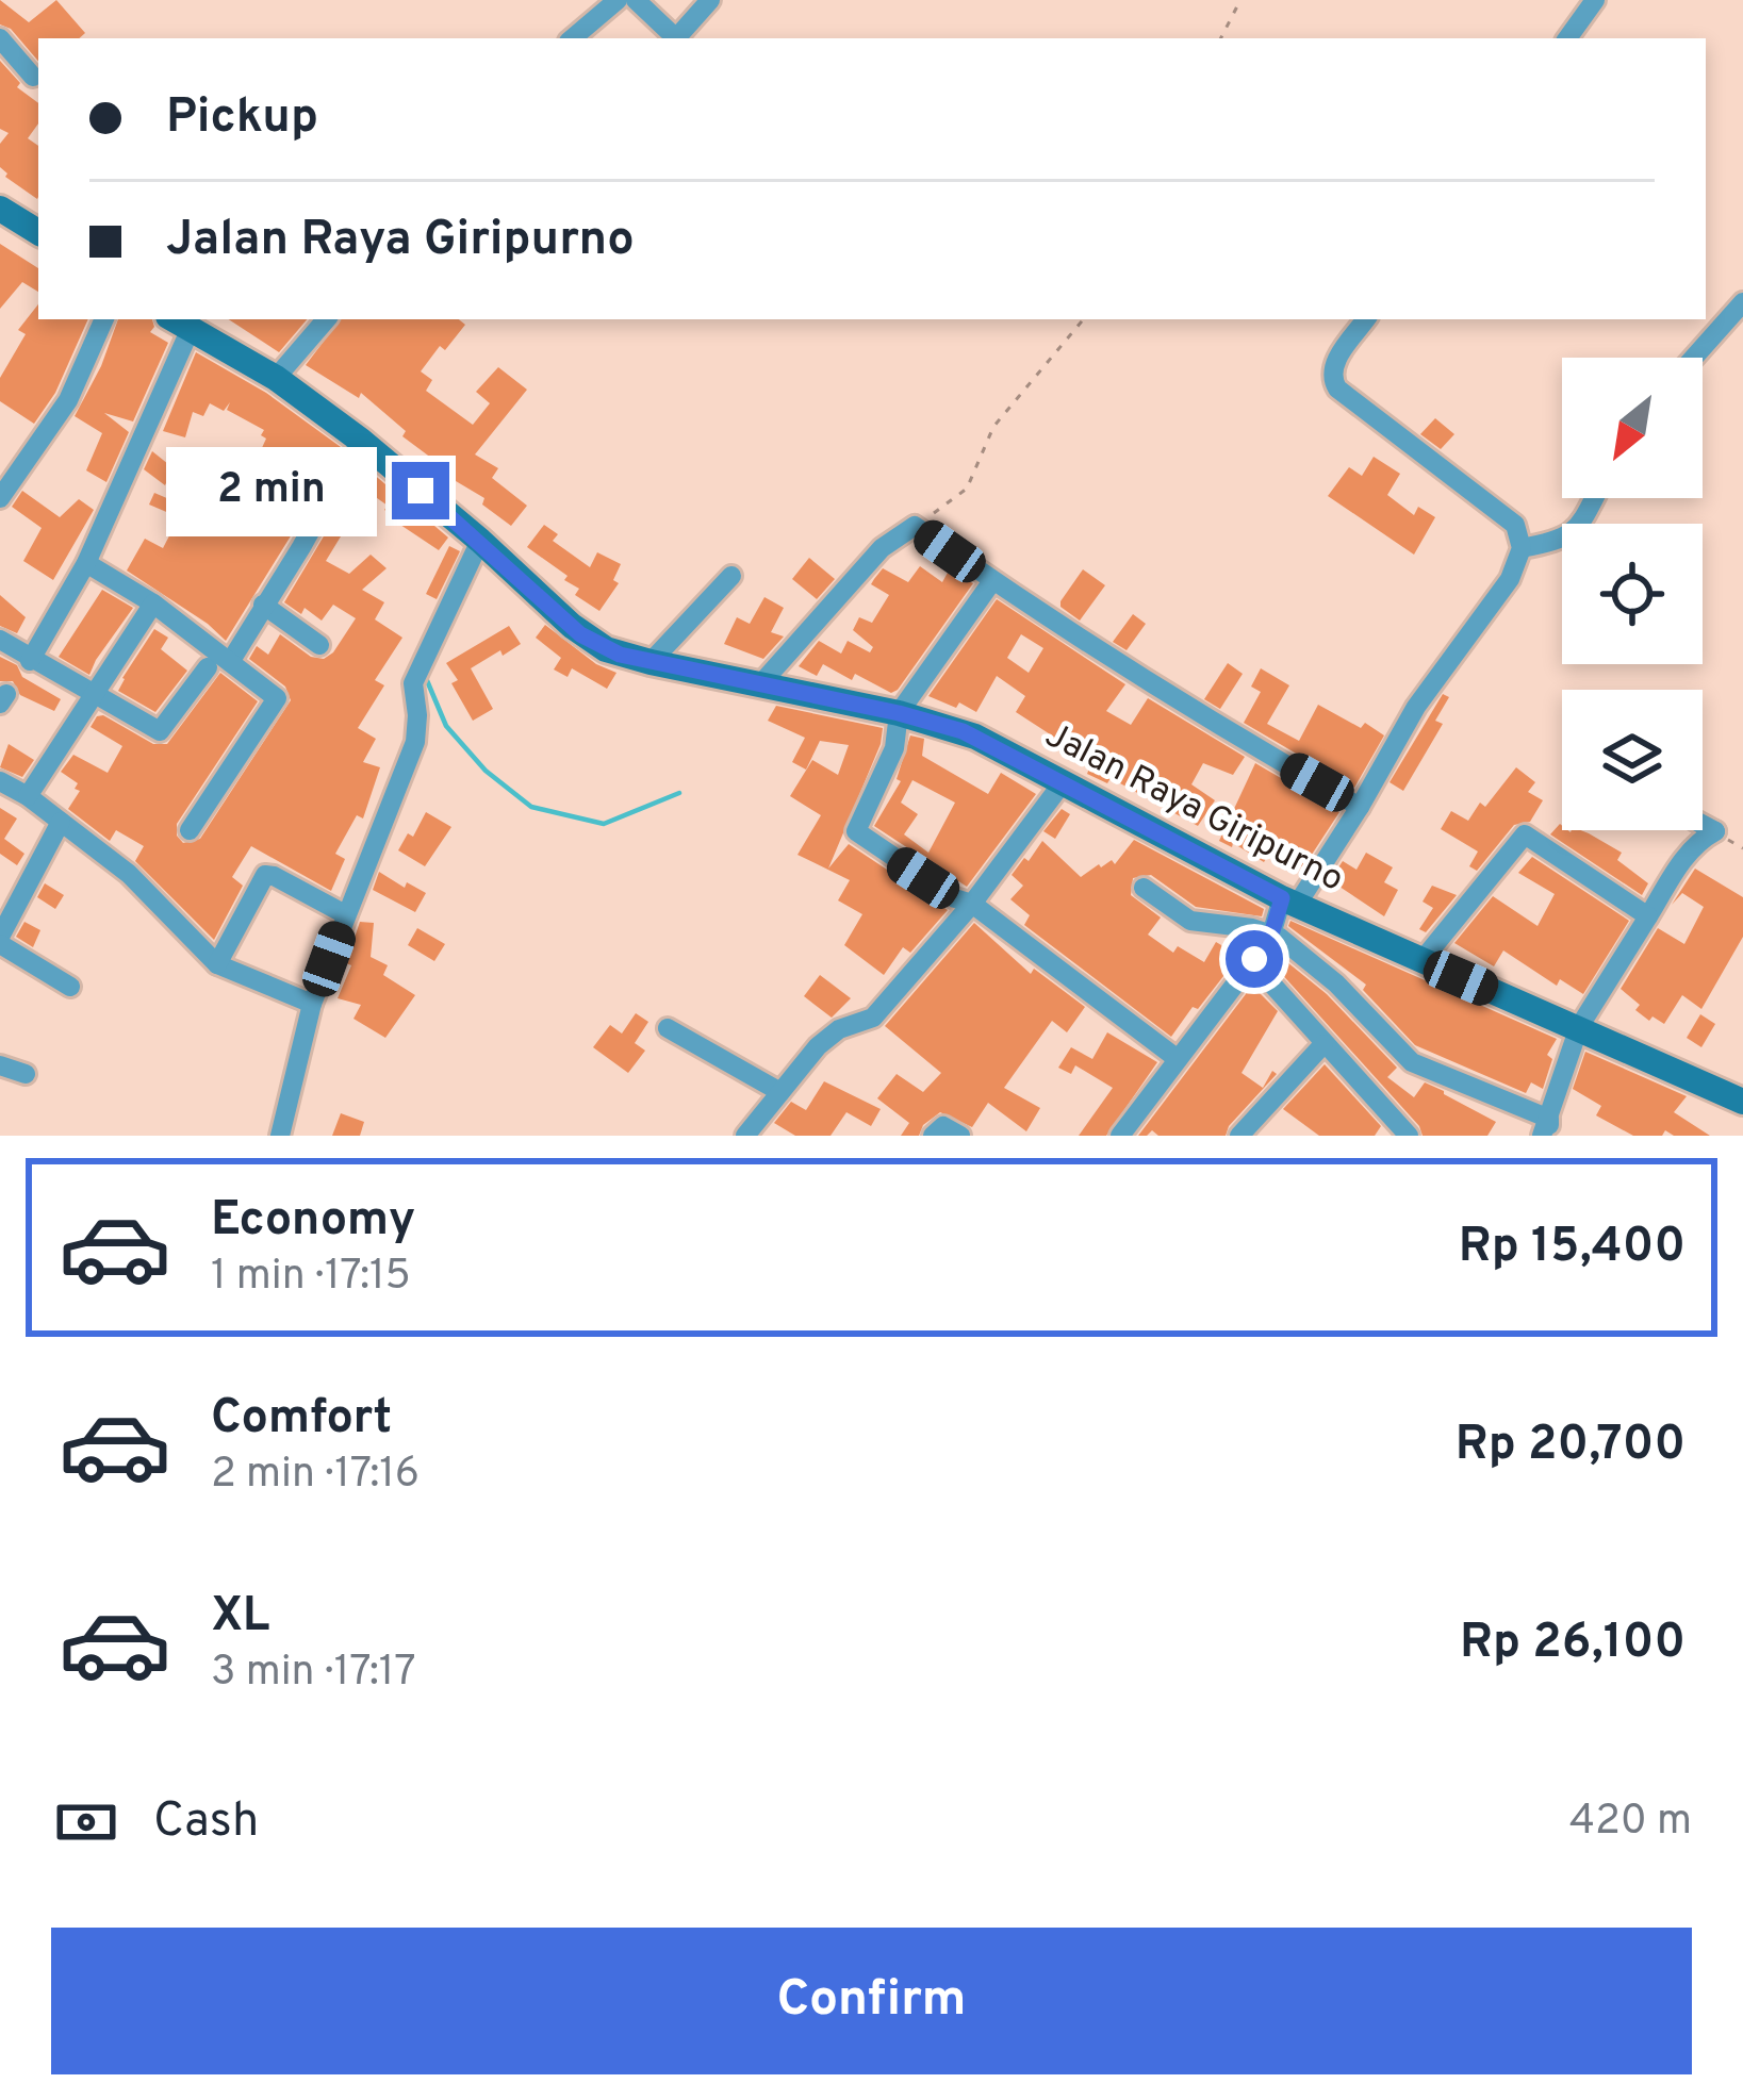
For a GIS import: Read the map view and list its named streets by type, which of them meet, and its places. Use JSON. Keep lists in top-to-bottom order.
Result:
{
  "streets": {
    "main road": ["Jalan Raya Giripurno"]
  },
  "north": "bottom left",
  "page": {
    "banner": ["Pickup", "Jalan Raya Giripurno"],
    "bubble": "2 min",
    "list": [
      {
        "name": "Economy",
        "note": "1 min · 17:15",
        "value": "Rp 15,400"
      },
      {
        "name": "Comfort",
        "note": "2 min · 17:16",
        "value": "Rp 20,700"
      },
      {
        "name": "XL",
        "note": "3 min · 17:17",
        "value": "Rp 26,100"
      }
    ],
    "pay": ["Cash", "420 m"],
    "buttons": "Confirm"
  }
}
